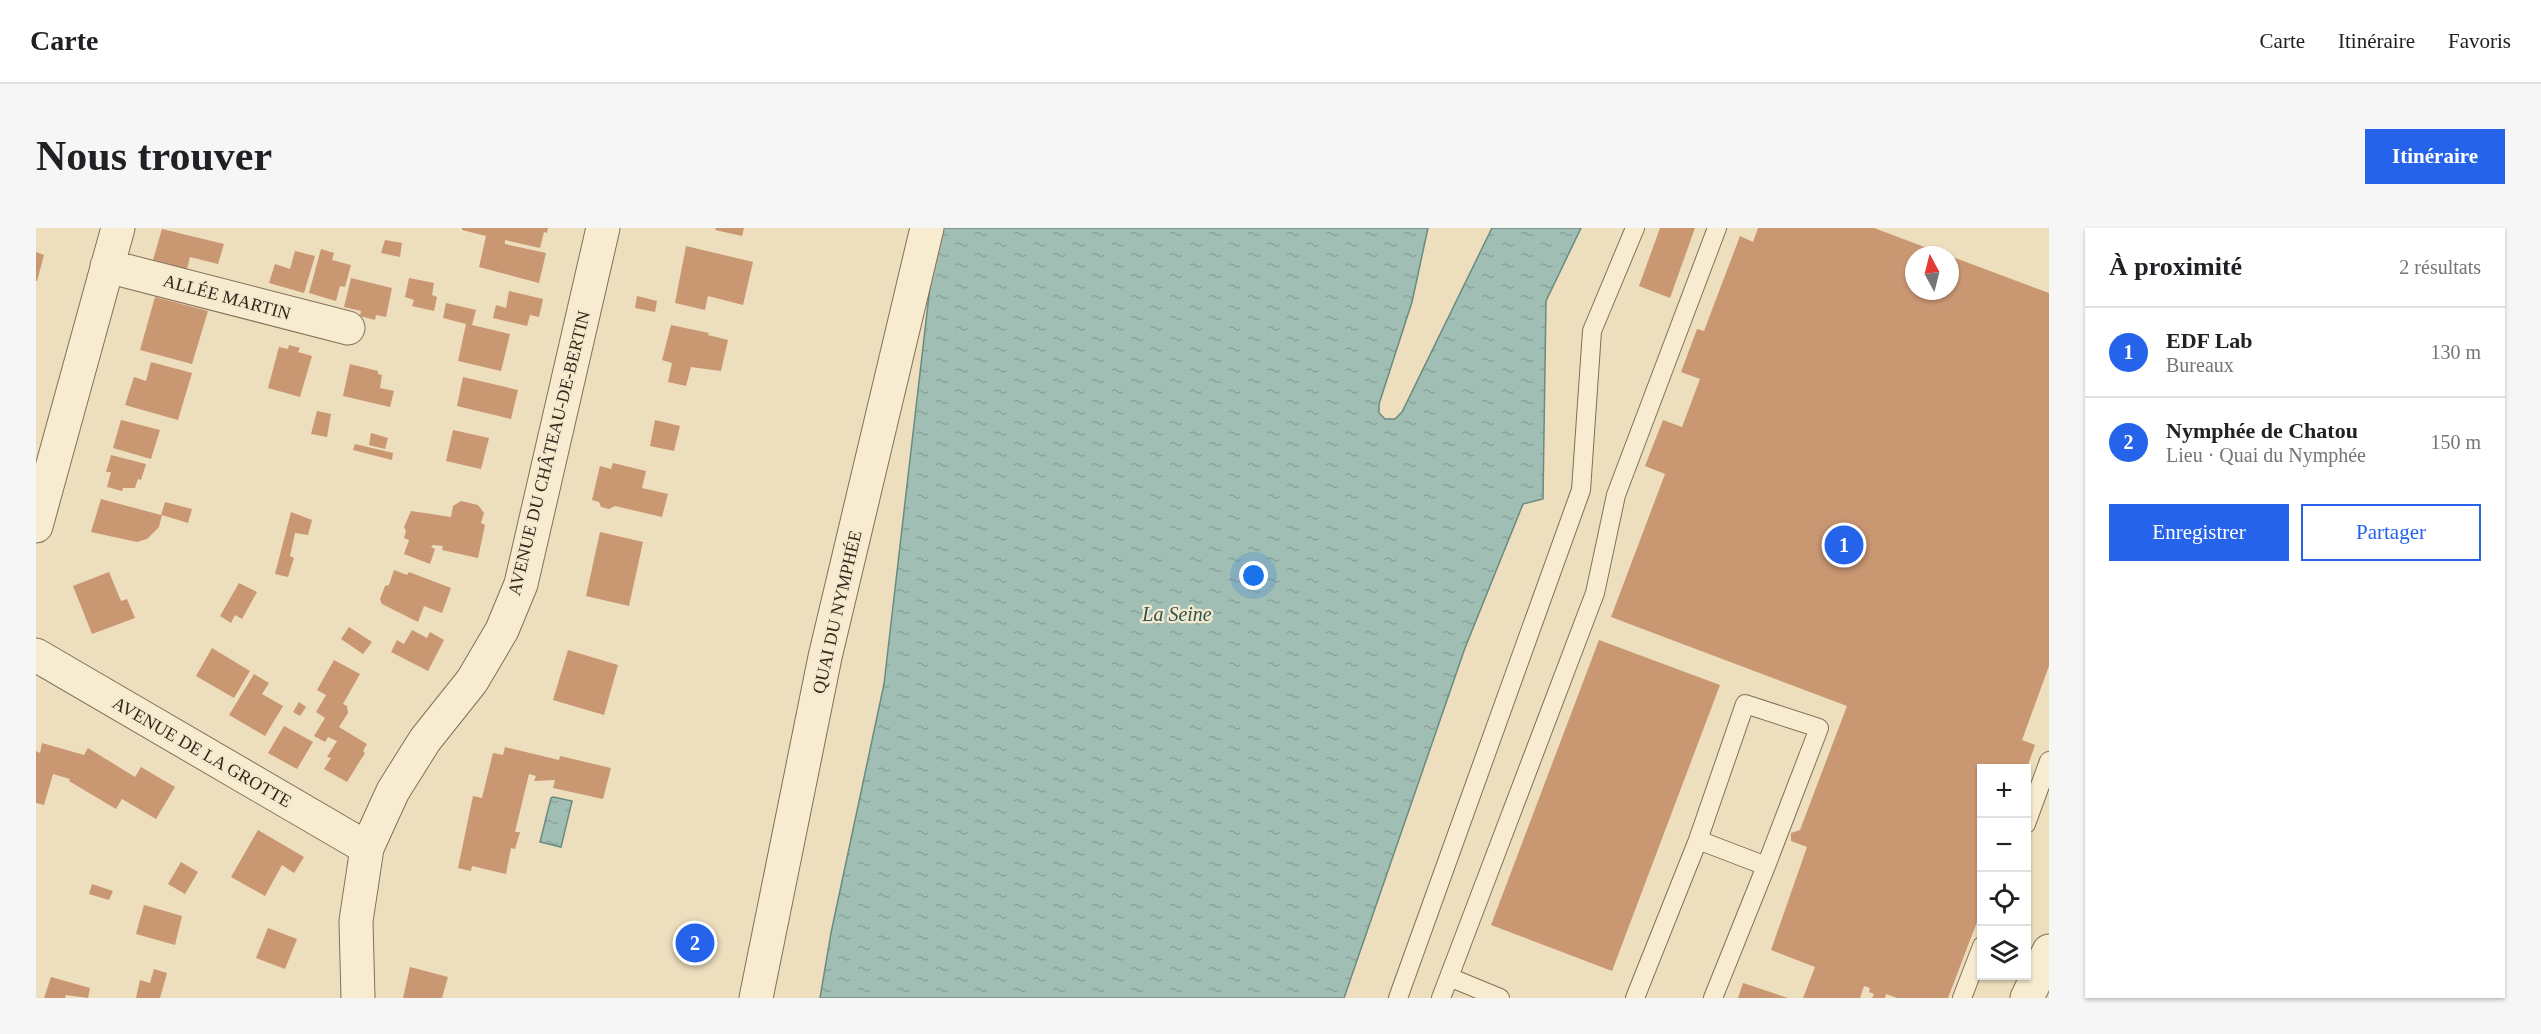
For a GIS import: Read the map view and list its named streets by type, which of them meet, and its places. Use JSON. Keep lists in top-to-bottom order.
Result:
{
  "streets": {
    "street": [
      "ALLÉE MARTIN",
      "AVENUE DU CHÂTEAU-DE-BERTIN",
      "QUAI DU NYMPHÉE",
      "AVENUE DE LA GROTTE"
    ]
  },
  "crossings": [
    ["AVENUE DU CHÂTEAU-DE-BERTIN", "AVENUE DE LA GROTTE"]
  ],
  "water": ["La Seine"],
  "north": "top",
  "page": {
    "header": "Carte",
    "nav": ["Carte", "Itinéraire", "Favoris"],
    "buttons": [
      "Itinéraire",
      ["Enregistrer", "Partager"]
    ],
    "title": "Nous trouver",
    "heading": ["À proximité", "2 résultats"],
    "list": [
      {
        "mark": "1",
        "name": "EDF Lab",
        "note": "Bureaux",
        "value": "130 m"
      },
      {
        "mark": "2",
        "name": "Nymphée de Chatou",
        "note": "Lieu · Quai du Nymphée",
        "value": "150 m"
      }
    ],
    "pins": ["1", "2"],
    "map_buttons": ["+", "−"]
  }
}
